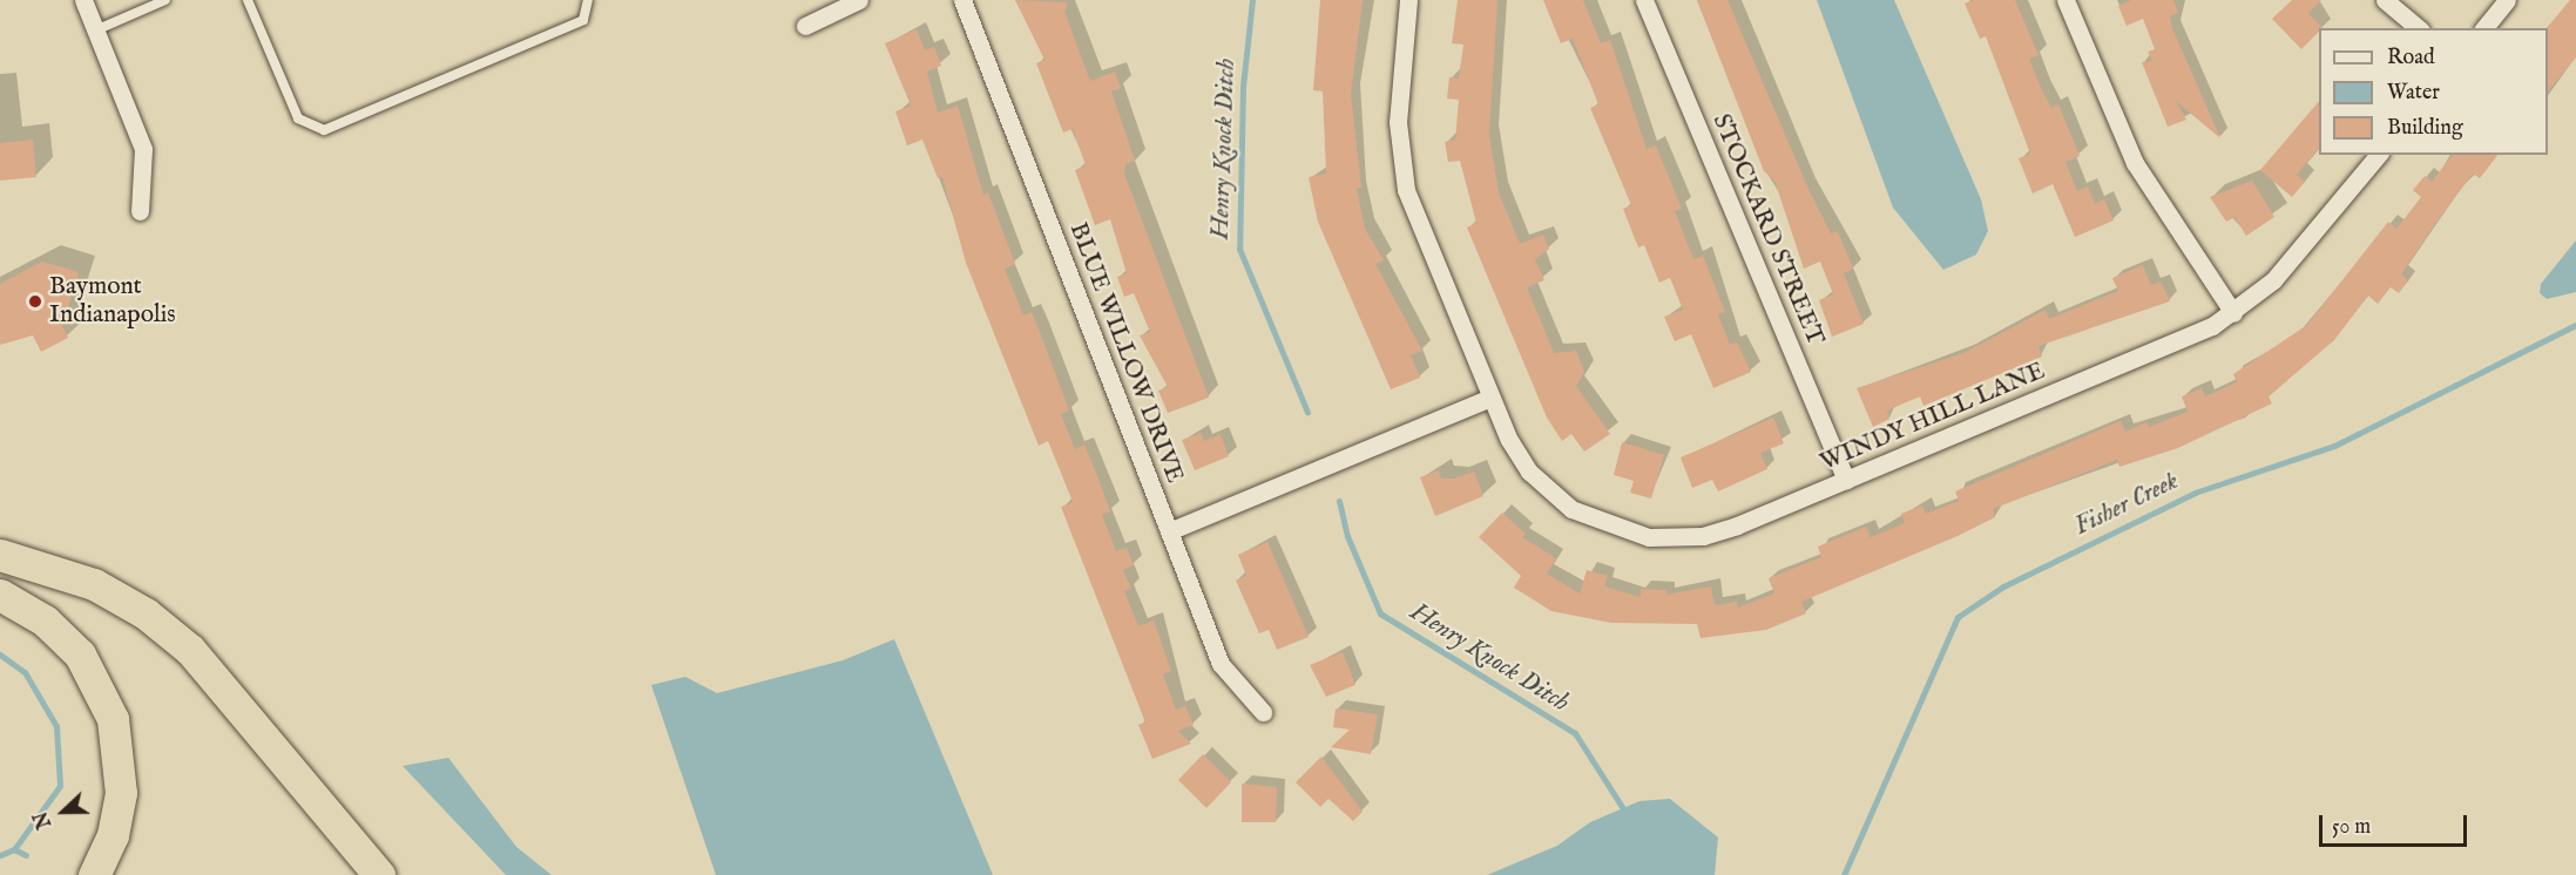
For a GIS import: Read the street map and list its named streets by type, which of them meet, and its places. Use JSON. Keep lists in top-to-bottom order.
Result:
{
  "streets": {
    "street": ["STOCKARD STREET", "BLUE WILLOW DRIVE", "WINDY HILL LANE"]
  },
  "crossings": [
    ["STOCKARD STREET", "WINDY HILL LANE"]
  ],
  "water": ["Henry Knock Ditch", "Fisher Creek"],
  "places": ["Baymont Indianapolis"],
  "legend": ["Road", "Water", "Building"],
  "scale_bar": "50 m",
  "north": "left"
}
